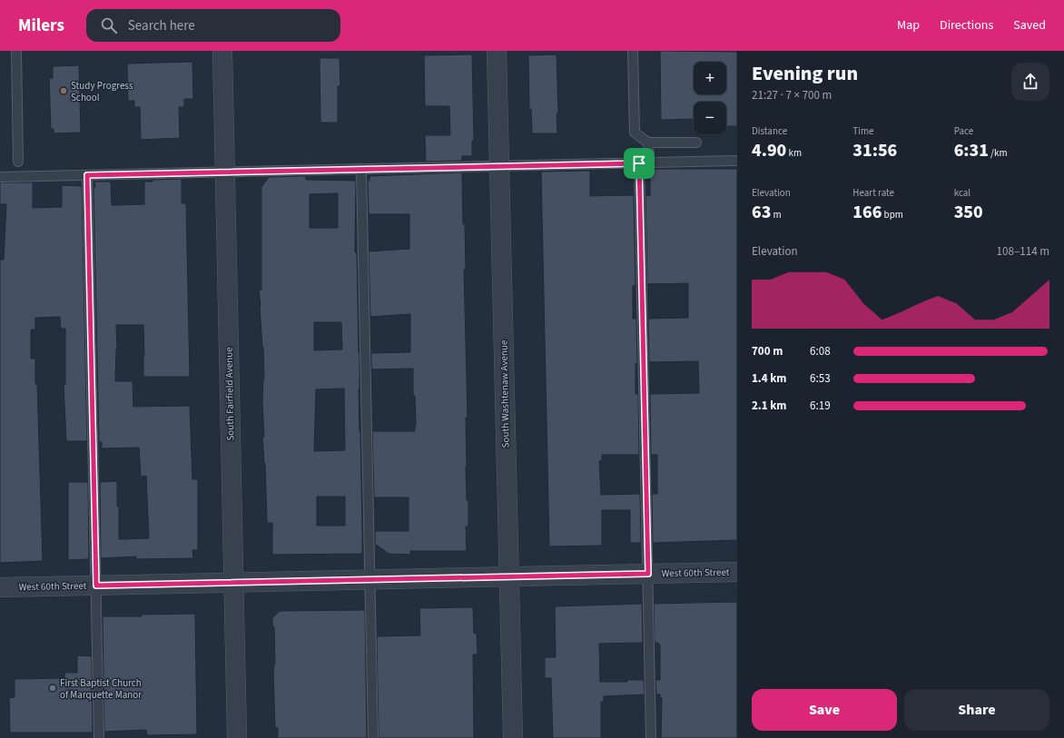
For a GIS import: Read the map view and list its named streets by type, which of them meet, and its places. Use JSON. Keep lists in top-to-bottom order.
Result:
{
  "streets": {
    "street": ["South Fairfield Avenue", "South Washtenaw Avenue", "West 60th Street"]
  },
  "crossings": [
    ["South Fairfield Avenue", "West 60th Street"],
    ["South Washtenaw Avenue", "West 60th Street"]
  ],
  "places": ["Study Progress School", "First Baptist Church of Marquette Manor"],
  "page": {
    "header": "Milers",
    "search": "Search here",
    "nav": ["Map", "Directions", "Saved"],
    "heading": ["Evening run", "21:27 · 7 × 700 m"],
    "map_buttons": ["+", "−"],
    "stats": [
      ["Distance", "4.90 km"],
      ["Time", "31:56"],
      ["Pace", "6:31 /km"],
      ["Elevation", "63 m"],
      ["Heart rate", "166 bpm"],
      ["kcal", "350"]
    ],
    "chart": ["Elevation", "108–114 m"],
    "list": [
      {
        "name": "700 m",
        "note": "6:08"
      },
      {
        "name": "1.4 km",
        "note": "6:53"
      },
      {
        "name": "2.1 km",
        "note": "6:19"
      }
    ],
    "buttons": ["Save", "Share"]
  }
}
